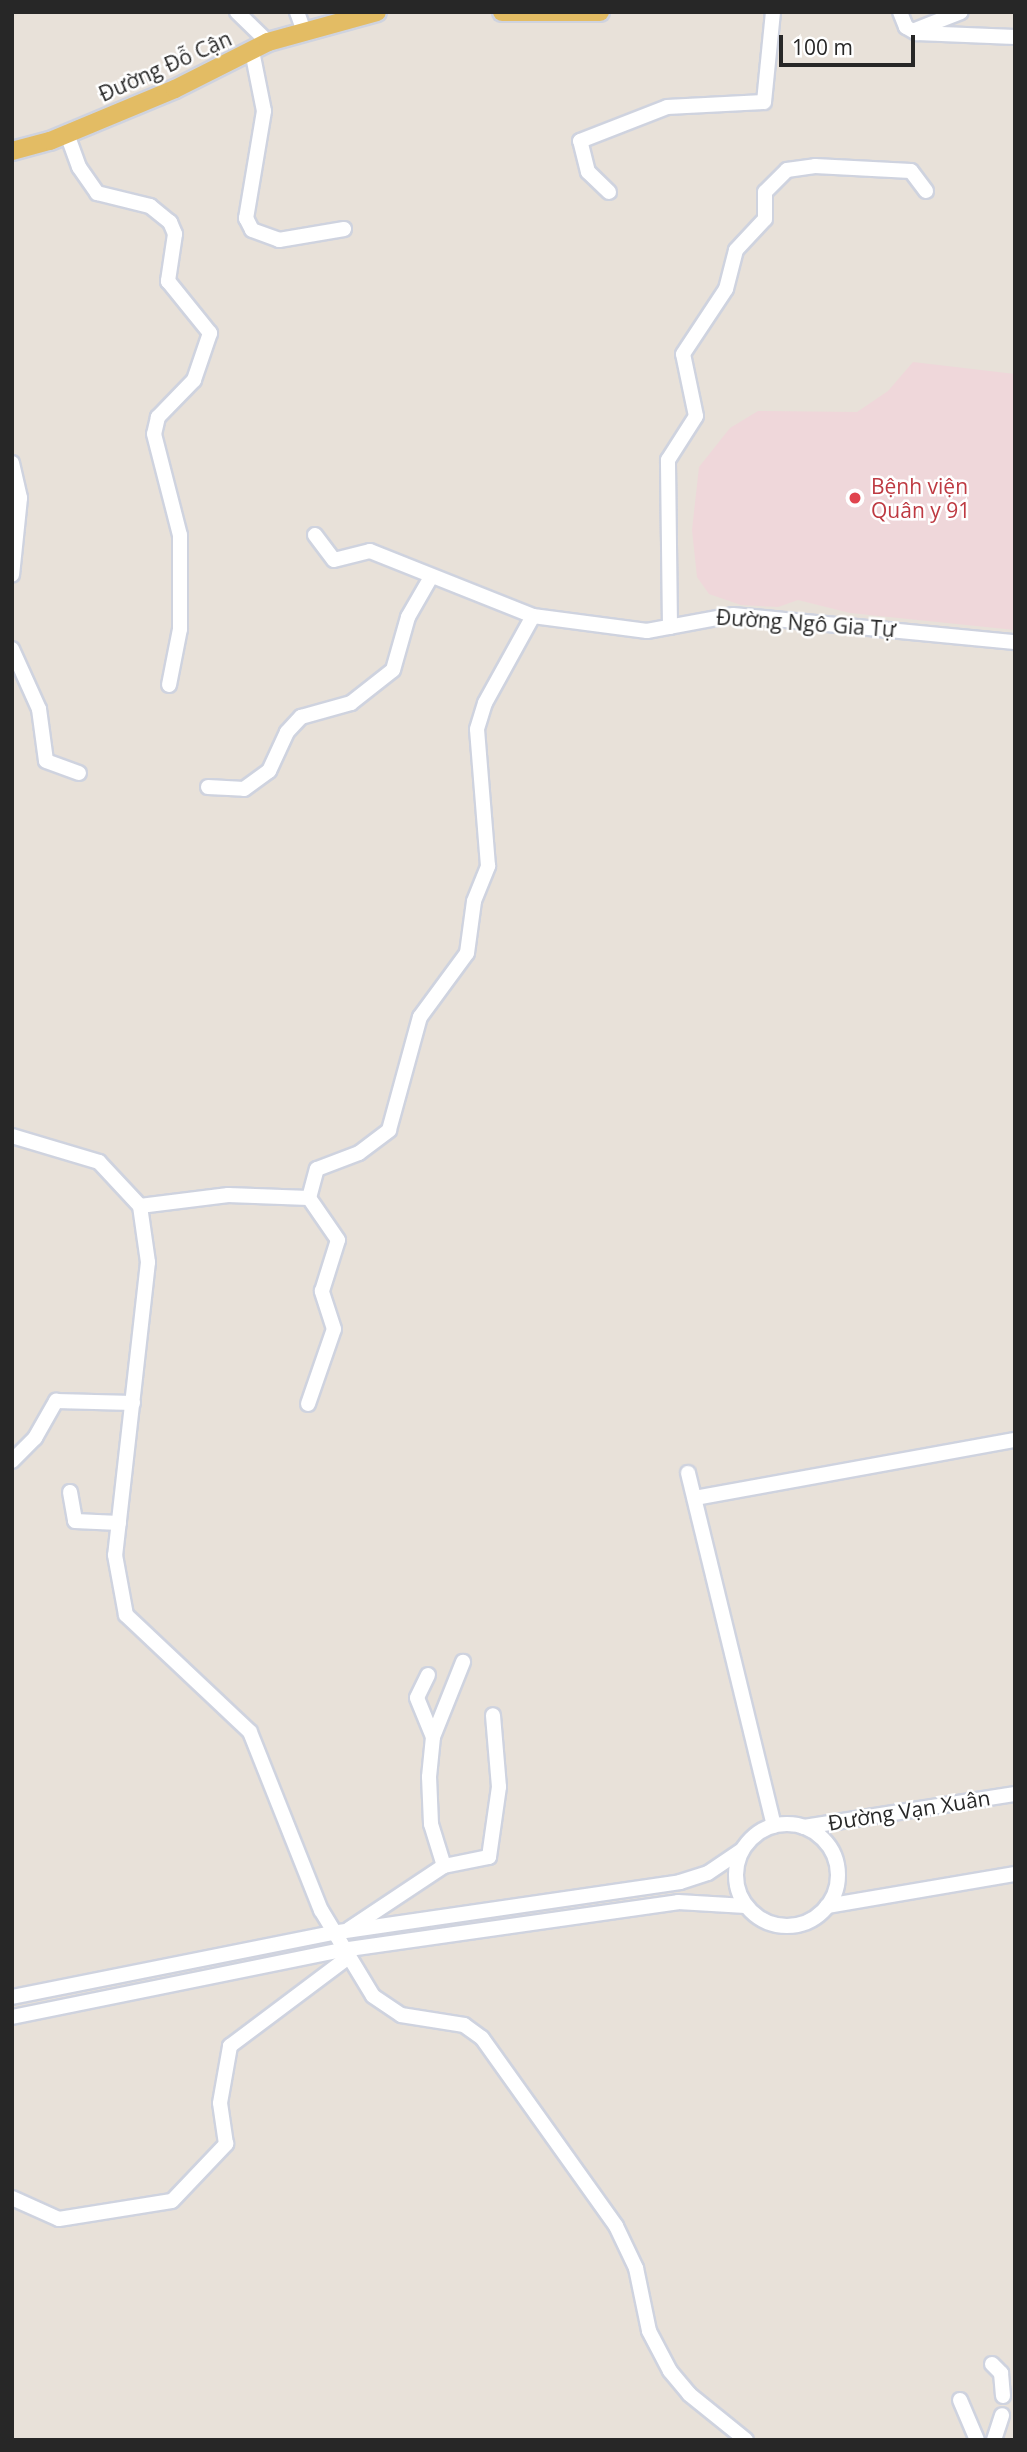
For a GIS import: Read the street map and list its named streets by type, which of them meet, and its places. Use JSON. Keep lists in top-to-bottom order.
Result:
{
  "streets": {
    "main road": ["Đường Đỗ Cận"],
    "street": ["Đường Ngô Gia Tự", "Đường Vạn Xuân"]
  },
  "places": ["Bệnh viện Quân y 91"],
  "scale_bar": "100 m"
}
